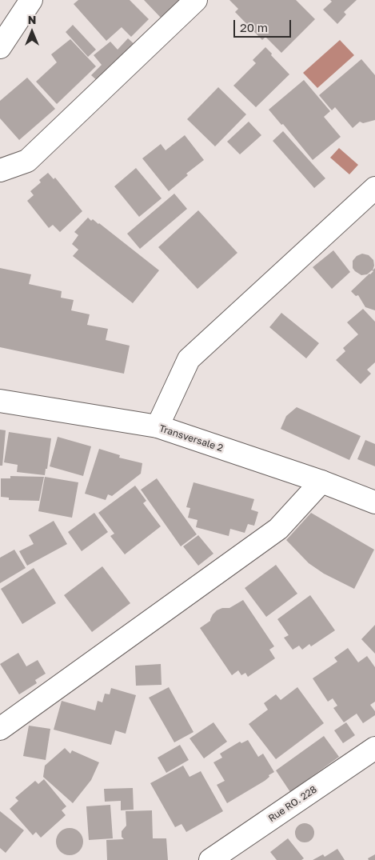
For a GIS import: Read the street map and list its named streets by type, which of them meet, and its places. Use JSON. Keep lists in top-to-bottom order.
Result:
{
  "streets": {
    "street": ["Transversale 2", "Rue RO. 228"]
  },
  "scale_bar": "20 m",
  "north": "top"
}
